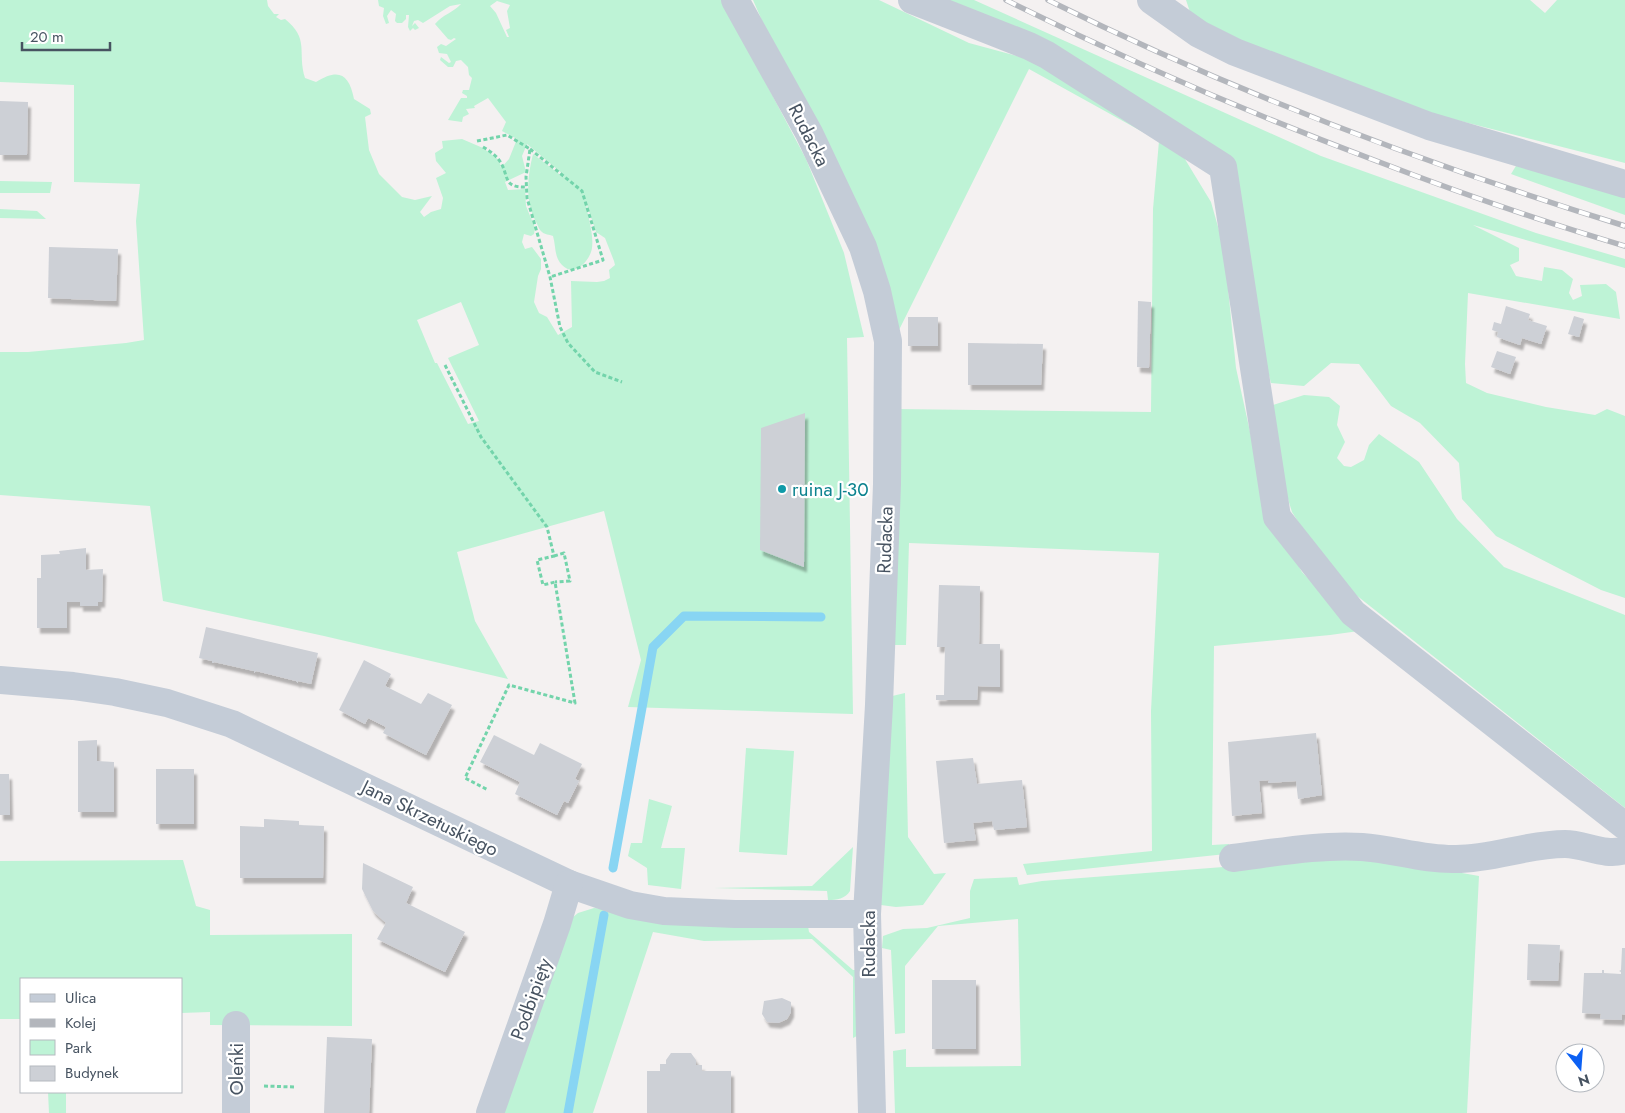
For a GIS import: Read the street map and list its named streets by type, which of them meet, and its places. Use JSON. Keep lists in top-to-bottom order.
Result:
{
  "streets": {
    "street": [
      "Rudacka",
      "Jana Skrzetuskiego",
      "Podbipięty",
      "Oleńki"
    ]
  },
  "crossings": [
    ["Rudacka", "Jana Skrzetuskiego"],
    ["Jana Skrzetuskiego", "Podbipięty"]
  ],
  "places": ["ruina J-30"],
  "legend": [
    "Ulica",
    "Kolej",
    "Park",
    "Budynek"
  ],
  "scale_bar": "20 m",
  "north": "bottom"
}
